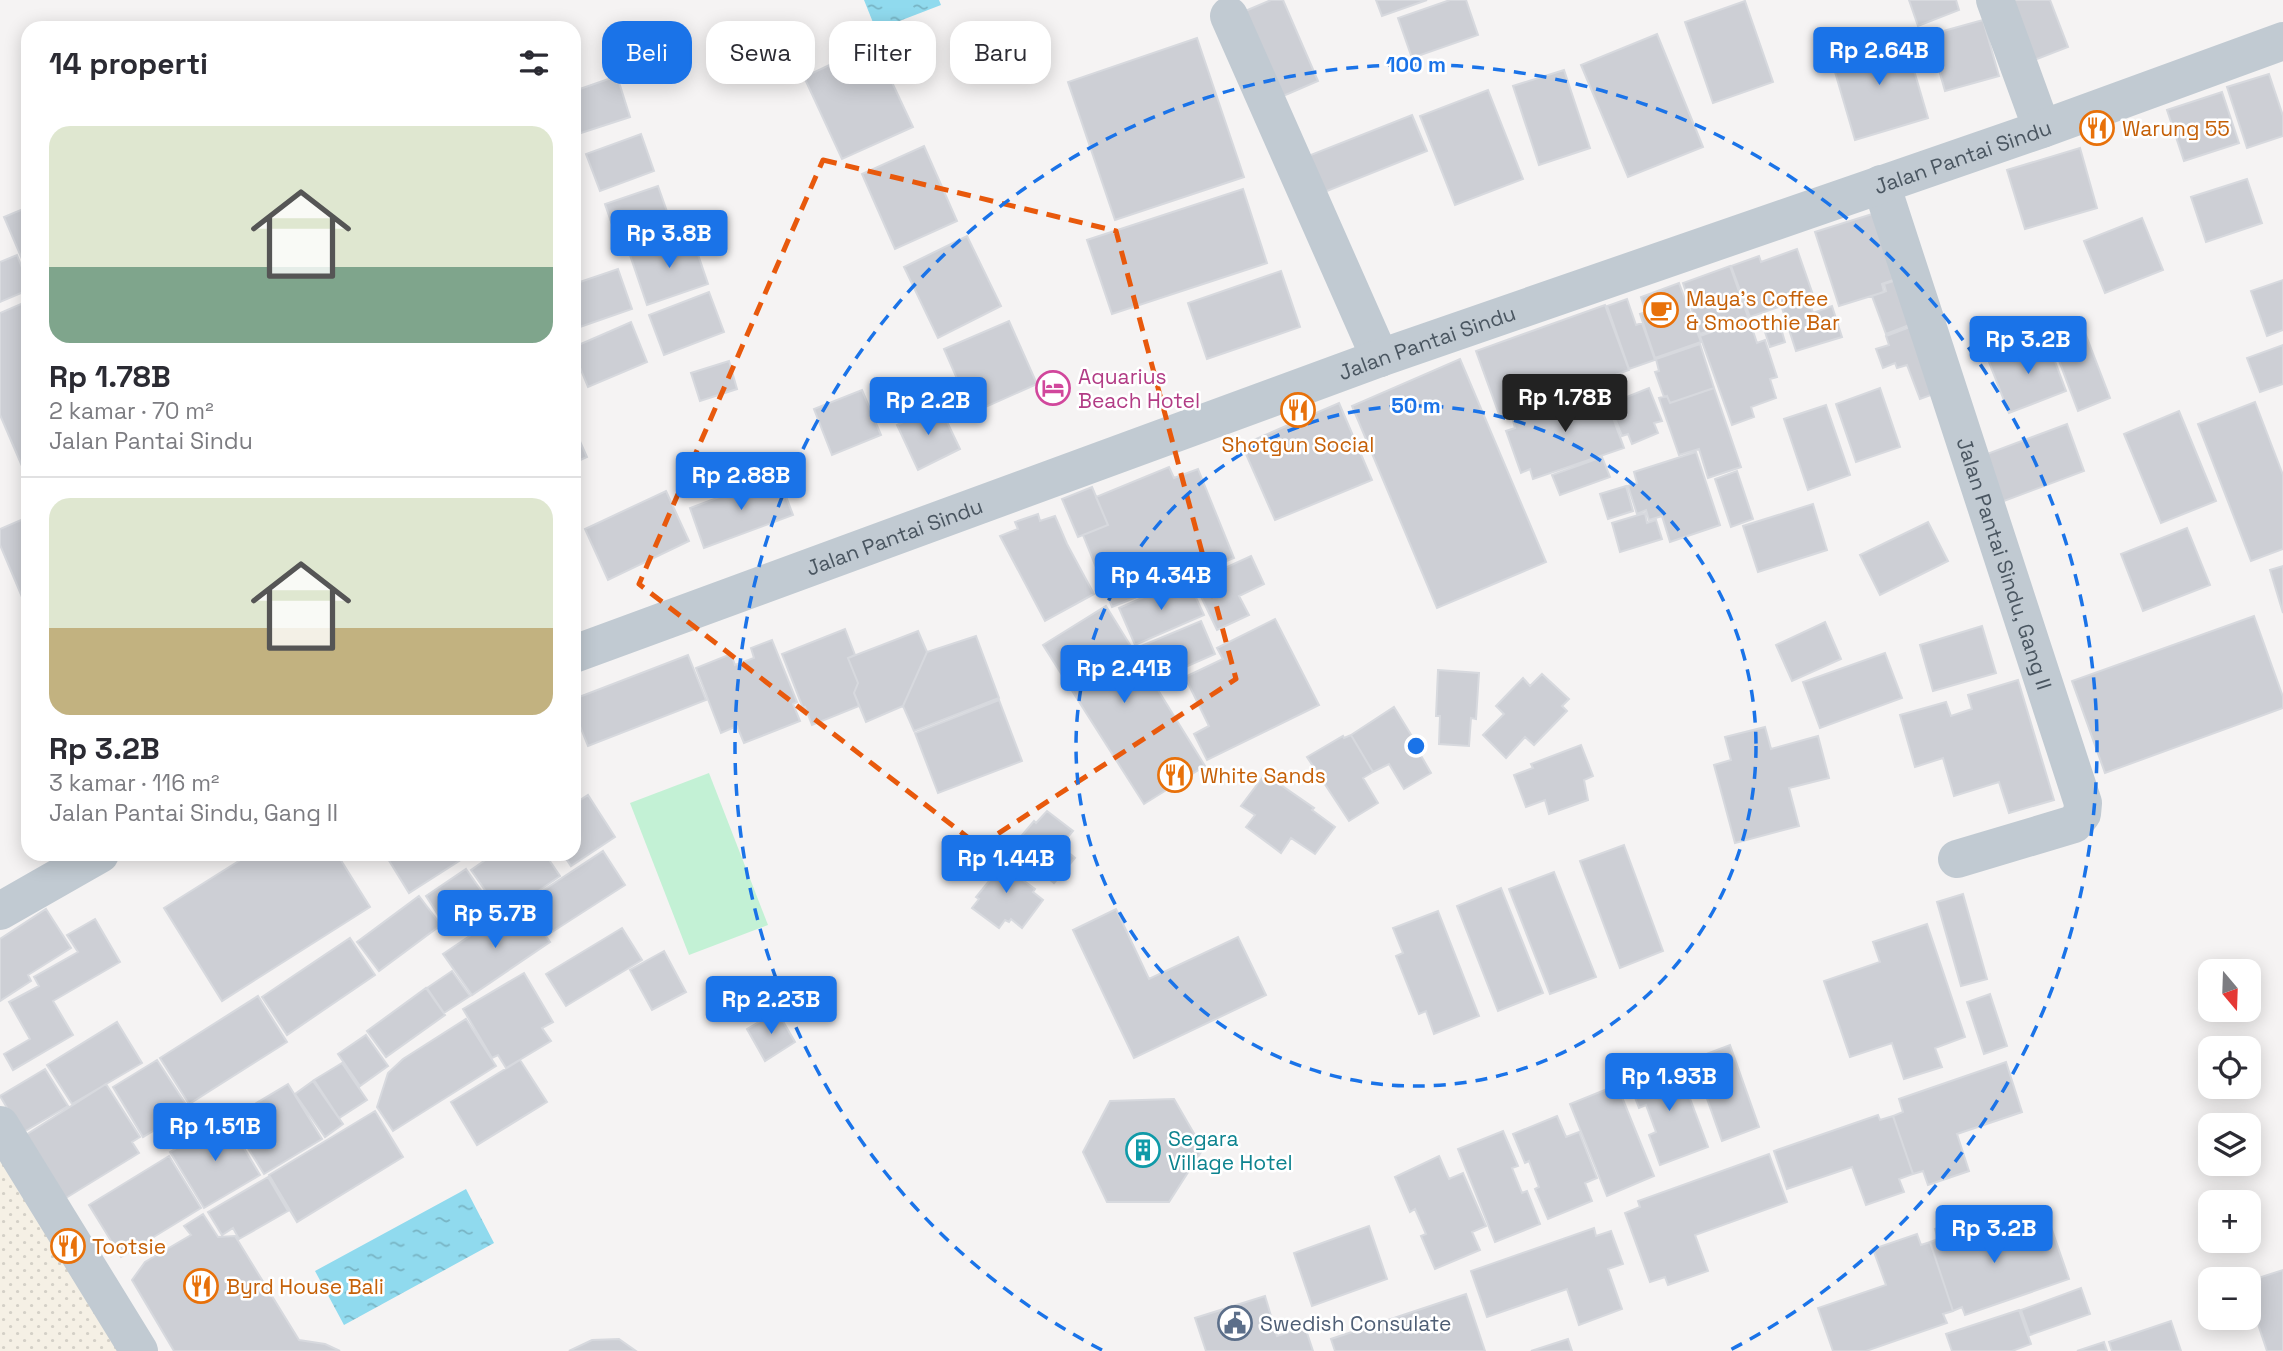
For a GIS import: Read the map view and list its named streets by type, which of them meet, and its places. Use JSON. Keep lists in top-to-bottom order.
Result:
{
  "streets": {
    "street": ["Jalan Pantai Sindu", "Jalan Pantai Sindu, Gang II"]
  },
  "crossings": [
    ["Jalan Pantai Sindu", "Jalan Pantai Sindu, Gang II"]
  ],
  "places": {
    "restaurant": [
      "Warung 55",
      "Shotgun Social",
      "White Sands",
      "Tootsie",
      "Byrd House Bali"
    ],
    "cafe": ["Maya's Coffee & Smoothie Bar"],
    "hotel": ["Aquarius Beach Hotel"],
    "building": ["Segara Village Hotel"],
    "public building": ["Swedish Consulate"]
  },
  "north": "bottom",
  "page": {
    "chip": [
      "Beli",
      "Sewa",
      "Filter",
      "Baru"
    ],
    "heading": "14 properti",
    "price": [
      "Rp 2.64B",
      "Rp 3.8B",
      "Rp 3.2B",
      "Rp 1.78B",
      "Rp 2.2B",
      "Rp 2.88B",
      "Rp 4.34B",
      "Rp 2.41B",
      "Rp 1.44B",
      "Rp 5.7B",
      "Rp 2.23B",
      "Rp 1.93B",
      "Rp 1.51B",
      "Rp 3.2B"
    ],
    "list": [
      {
        "name": "Rp 1.78B",
        "note": "2 kamar · 70 m² · Jalan Pantai Sindu"
      },
      {
        "name": "Rp 3.2B",
        "note": "3 kamar · 116 m² · Jalan Pantai Sindu, Gang II"
      }
    ],
    "map_buttons": ["+", "−"]
  },
  "rings": ["100 m", "50 m"]
}
